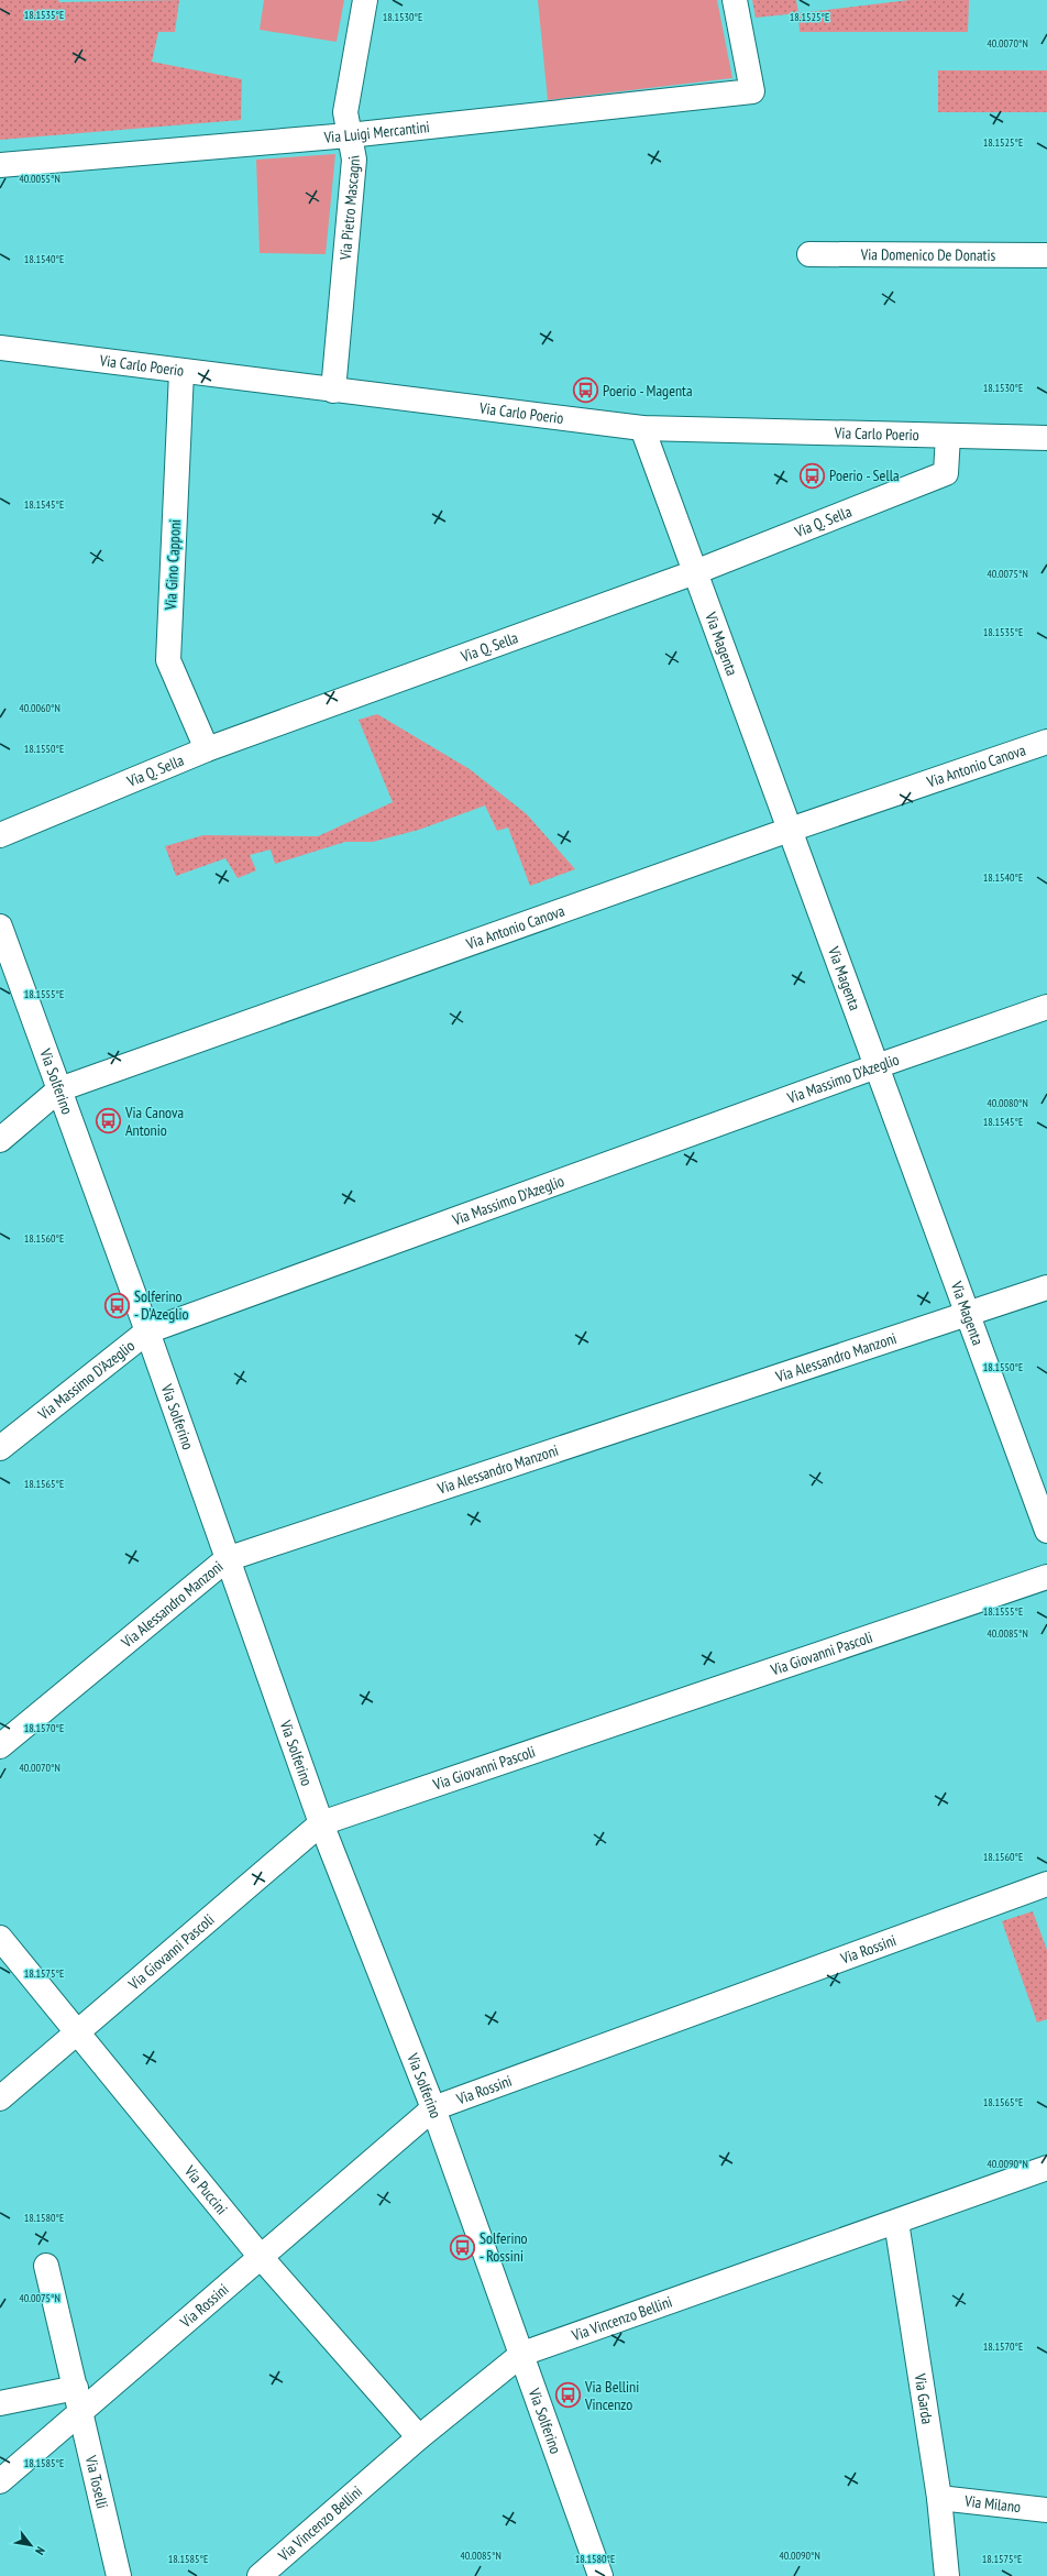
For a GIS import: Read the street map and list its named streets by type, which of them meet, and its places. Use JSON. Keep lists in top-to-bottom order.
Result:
{
  "streets": {
    "street": [
      "Via Luigi Mercantini",
      "Via Pietro Mascagni",
      "Via Domenico De Donatis",
      "Via Carlo Poerio",
      "Via Q. Sella",
      "Via Gino Capponi",
      "Via Magenta",
      "Via Antonio Canova",
      "Via Massimo D'Azeglio",
      "Via Solferino",
      "Via Alessandro Manzoni",
      "Via Giovanni Pascoli",
      "Via Rossini",
      "Via Puccini",
      "Via Vincenzo Bellini",
      "Via Garda",
      "Via Toselli",
      "Via Milano"
    ]
  },
  "crossings": [
    ["Via Luigi Mercantini", "Via Pietro Mascagni"],
    ["Via Pietro Mascagni", "Via Carlo Poerio"],
    ["Via Carlo Poerio", "Via Q. Sella"],
    ["Via Carlo Poerio", "Via Gino Capponi"],
    ["Via Carlo Poerio", "Via Magenta"],
    ["Via Q. Sella", "Via Gino Capponi"],
    ["Via Q. Sella", "Via Magenta"],
    ["Via Magenta", "Via Antonio Canova"],
    ["Via Magenta", "Via Massimo D'Azeglio"],
    ["Via Magenta", "Via Alessandro Manzoni"],
    ["Via Antonio Canova", "Via Solferino"],
    ["Via Massimo D'Azeglio", "Via Solferino"],
    ["Via Solferino", "Via Alessandro Manzoni"],
    ["Via Solferino", "Via Giovanni Pascoli"],
    ["Via Solferino", "Via Rossini"],
    ["Via Solferino", "Via Vincenzo Bellini"],
    ["Via Giovanni Pascoli", "Via Puccini"],
    ["Via Rossini", "Via Puccini"],
    ["Via Rossini", "Via Toselli"],
    ["Via Puccini", "Via Vincenzo Bellini"],
    ["Via Vincenzo Bellini", "Via Garda"],
    ["Via Garda", "Via Milano"]
  ],
  "places": {
    "bus stop": [
      "Poerio - Magenta",
      "Poerio - Sella",
      "Via Canova Antonio",
      "Solferino - D'Azeglio",
      "Solferino - Rossini",
      "Via Bellini Vincenzo"
    ]
  },
  "north": "bottom right",
  "coordinates": [
    "18.1535°E",
    "18.1530°E",
    "18.1525°E",
    "40.0070°N",
    "40.0055°N",
    "18.1540°E",
    "18.1545°E",
    "40.0075°N",
    "40.0060°N",
    "18.1550°E",
    "18.1555°E",
    "40.0080°N",
    "18.1560°E",
    "18.1565°E",
    "40.0085°N",
    "18.1570°E",
    "18.1575°E",
    "40.0090°N",
    "18.1580°E",
    "18.1585°E"
  ]
}
